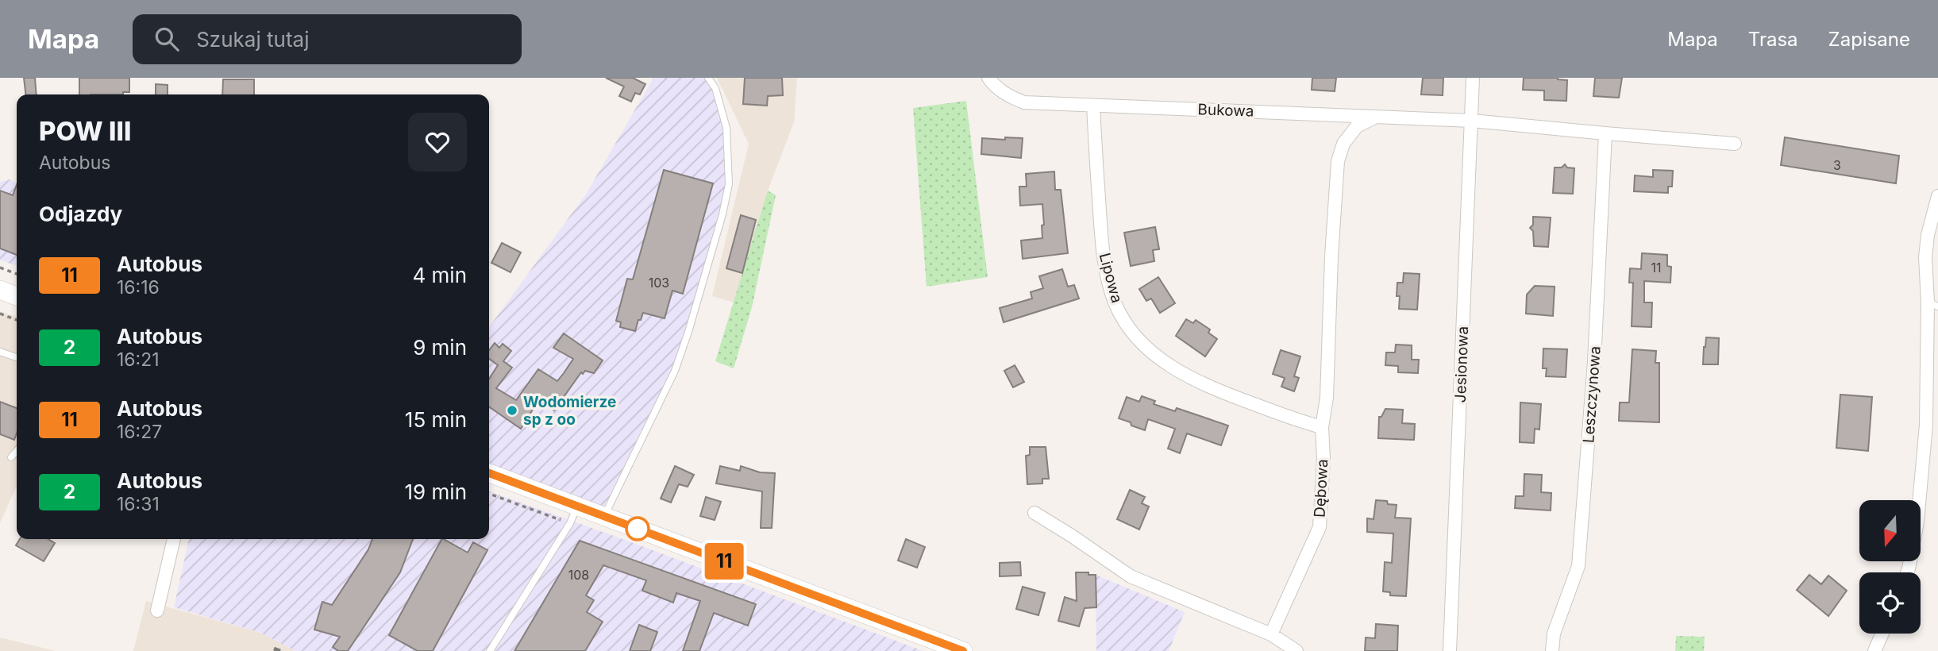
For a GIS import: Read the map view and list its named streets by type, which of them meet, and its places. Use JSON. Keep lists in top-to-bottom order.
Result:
{
  "streets": {
    "street": [
      "Bukowa",
      "Lipowa",
      "Jesionowa",
      "Leszczynowa",
      "Dębowa"
    ]
  },
  "crossings": [
    ["Bukowa", "Lipowa"],
    ["Bukowa", "Jesionowa"],
    ["Bukowa", "Dębowa"],
    ["Lipowa", "Dębowa"]
  ],
  "places": ["Wodomierze sp z oo"],
  "lines": ["bus line 11"],
  "house_numbers": [
    "3",
    "11",
    "103",
    "108"
  ],
  "north": "bottom",
  "page": {
    "header": "Mapa",
    "search": "Szukaj tutaj",
    "nav": ["Mapa", "Trasa", "Zapisane"],
    "on_map": "11",
    "heading": [
      ["POW III", "Autobus"],
      "Odjazdy"
    ],
    "list": [
      {
        "mark": "11",
        "name": "Autobus",
        "note": "16:16",
        "value": "4 min"
      },
      {
        "mark": "2",
        "name": "Autobus",
        "note": "16:21",
        "value": "9 min"
      },
      {
        "mark": "11",
        "name": "Autobus",
        "note": "16:27",
        "value": "15 min"
      },
      {
        "mark": "2",
        "name": "Autobus",
        "note": "16:31",
        "value": "19 min"
      }
    ]
  }
}
